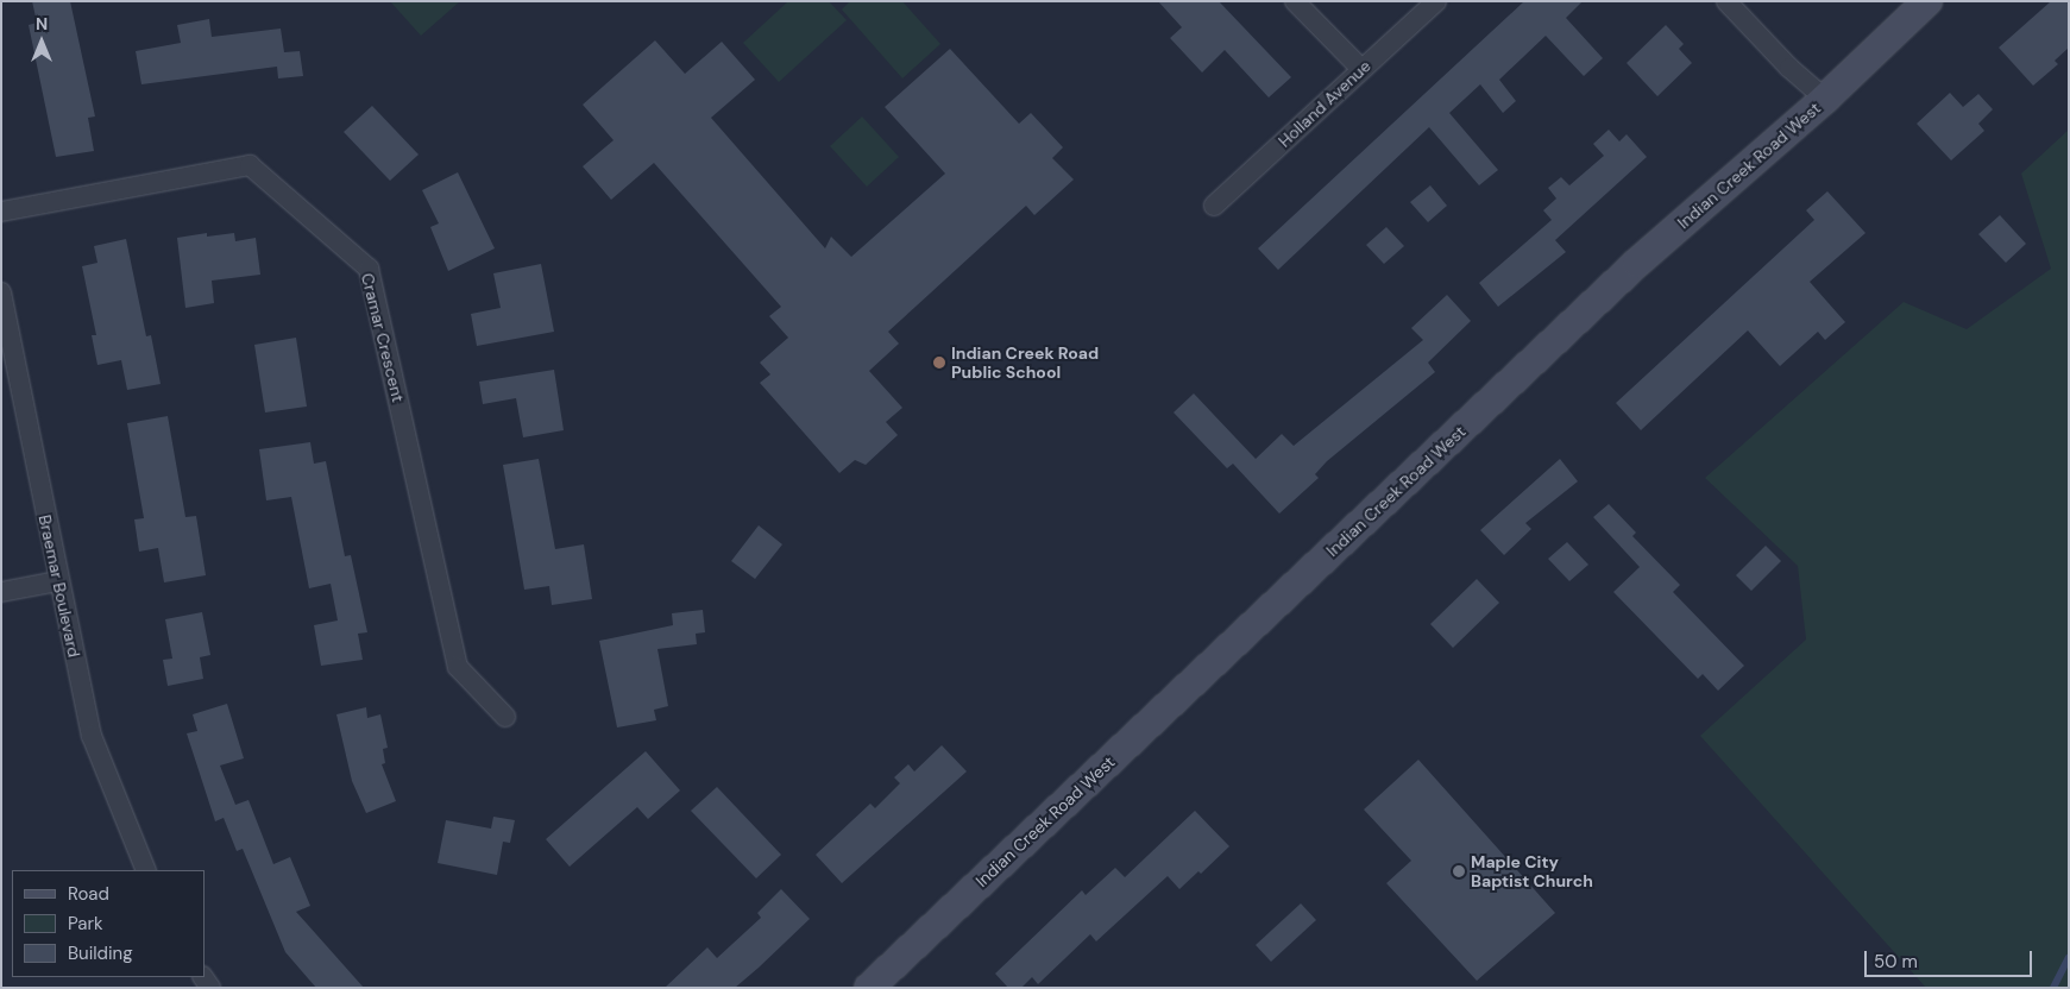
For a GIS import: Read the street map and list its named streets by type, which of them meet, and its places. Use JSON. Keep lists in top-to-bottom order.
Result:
{
  "streets": {
    "street": [
      "Holland Avenue",
      "Indian Creek Road West",
      "Cramar Crescent",
      "Braemar Boulevard"
    ]
  },
  "places": ["Indian Creek Road Public School", "Maple City Baptist Church"],
  "legend": ["Road", "Park", "Building"],
  "scale_bar": "50 m",
  "north": "top"
}
